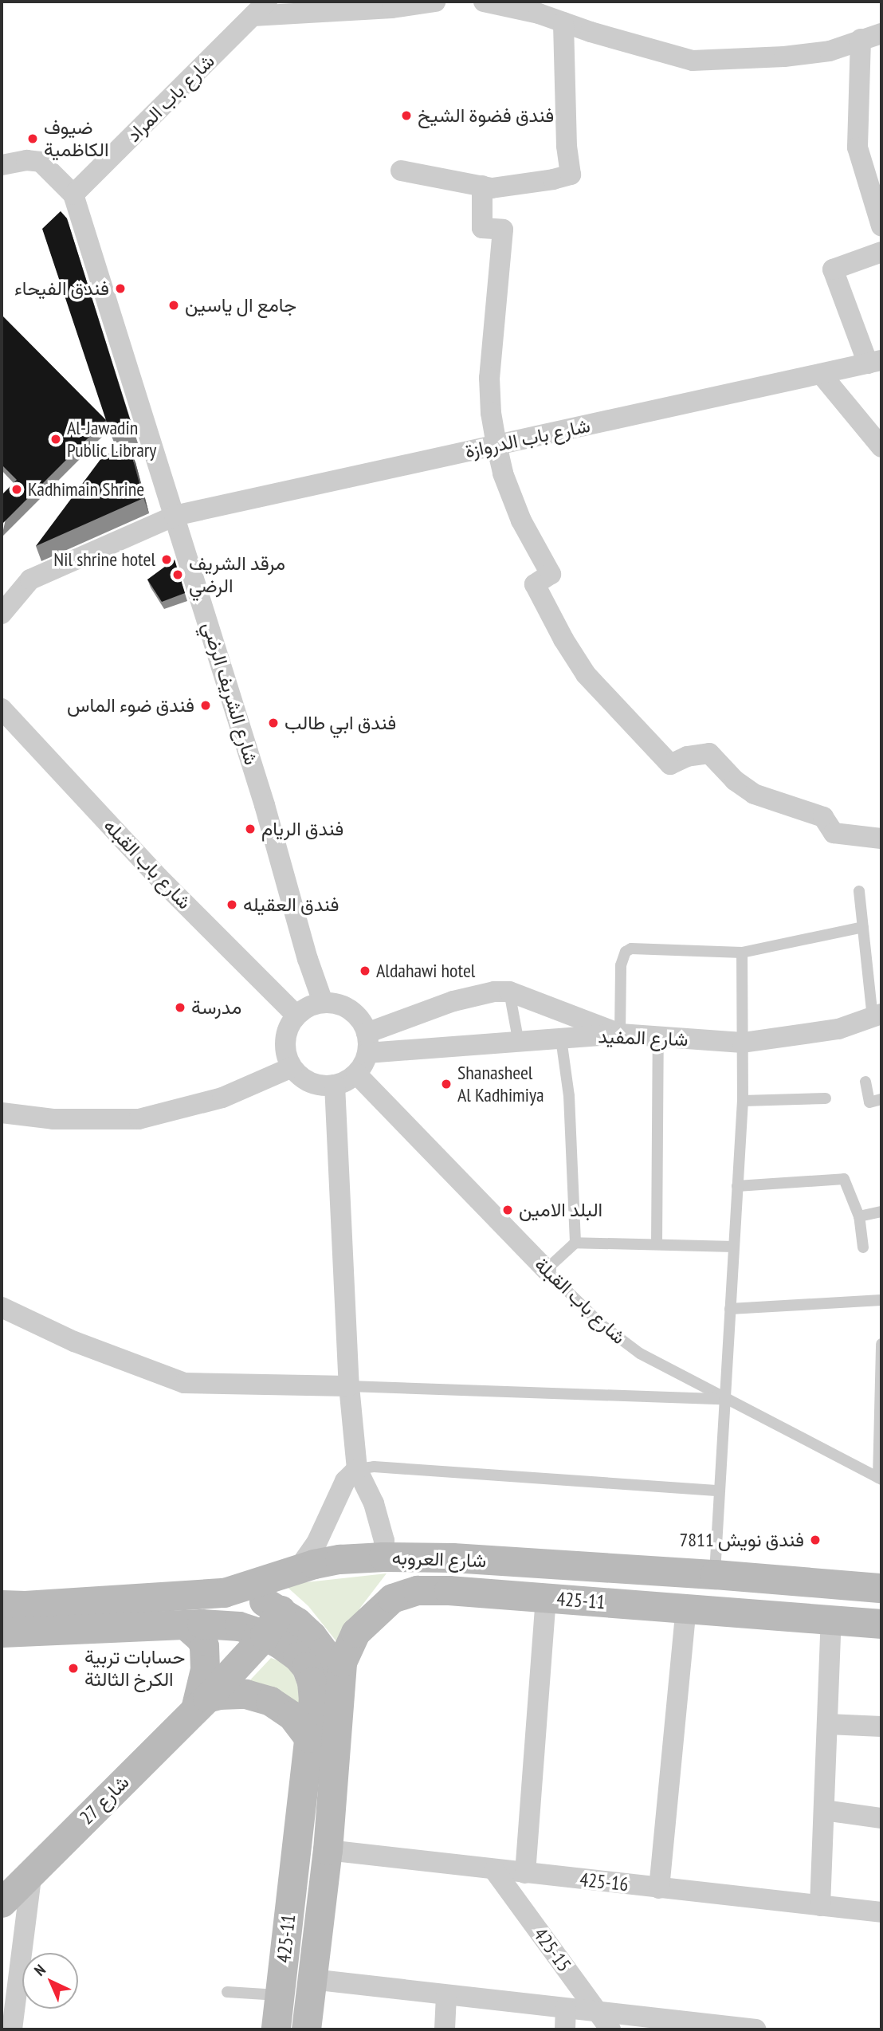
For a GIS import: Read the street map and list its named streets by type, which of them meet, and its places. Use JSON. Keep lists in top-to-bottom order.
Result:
{
  "streets": {
    "street": [
      "شارع باب المراد",
      "شارع باب الدروازة",
      "شارع الشريف الرضي",
      "شارع باب القبله",
      "شارع المفيد",
      "شارع باب القبلة",
      "شارع العروبه",
      "425-11",
      "شارع 27",
      "425-16",
      "425-15"
    ]
  },
  "crossings": [
    ["شارع باب المراد", "شارع الشريف الرضي"],
    ["شارع باب الدروازة", "شارع الشريف الرضي"],
    ["شارع الشريف الرضي", "شارع باب القبله"],
    ["شارع الشريف الرضي", "شارع المفيد"],
    ["شارع الشريف الرضي", "شارع باب القبلة"],
    ["شارع باب القبله", "شارع المفيد"],
    ["شارع باب القبله", "شارع باب القبلة"],
    ["شارع المفيد", "شارع باب القبلة"],
    ["شارع العروبه", "425-11"],
    ["425-11", "شارع 27"],
    ["425-11", "425-16"],
    ["425-16", "425-15"]
  ],
  "places": [
    "فندق فضوة الشيخ",
    "ضيوف الكاظمية",
    "فندق الفيحاء",
    "جامع ال ياسين",
    "Al-Jawadin Public Library",
    "Kadhimain Shrine",
    "Nil shrine hotel",
    "مرقد الشريف الرضي",
    "فندق ضوء الماس",
    "فندق ابي طالب",
    "فندق الريام",
    "فندق العقيله",
    "Aldahawi hotel",
    "مدرسة",
    "Shanasheel Al Kadhimiya",
    "البلد الامين",
    "فندق نويش 7811",
    "حسابات تربية الكرخ الثالثة"
  ],
  "north": "top left"
}
